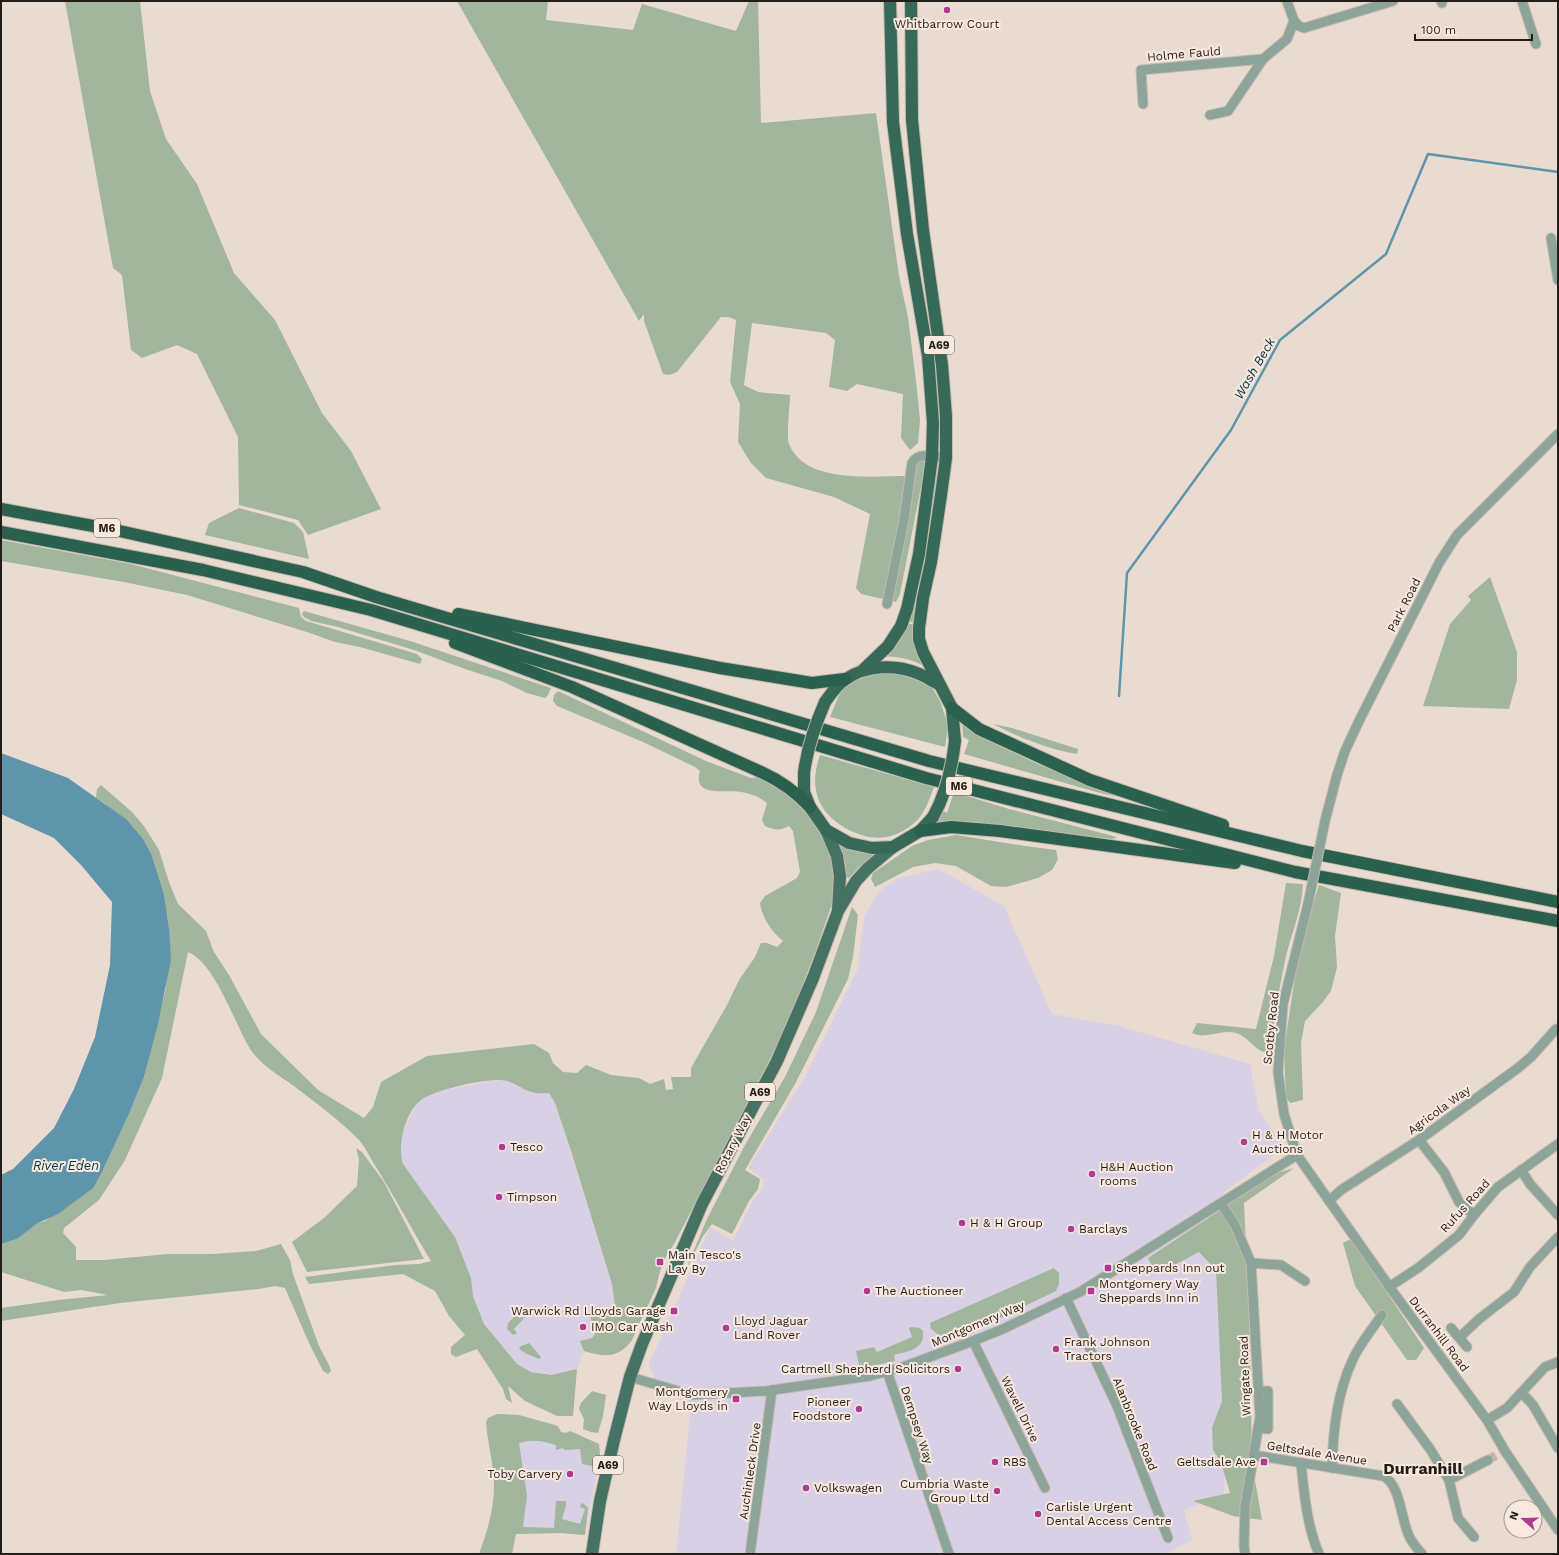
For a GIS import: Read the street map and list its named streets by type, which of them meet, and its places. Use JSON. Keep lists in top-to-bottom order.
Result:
{
  "streets": {
    "highway": ["A69", "M6"],
    "main road": ["Rotary Way"],
    "street": [
      "Holme Fauld",
      "Park Road",
      "Scotby Road",
      "Agricola Way",
      "Rufus Road",
      "Montgomery Way",
      "Durranhill Road",
      "Wingate Road",
      "Wavell Drive",
      "Alanbrooke Road",
      "Dempsey Way",
      "Geltsdale Avenue",
      "Auchinleck Drive"
    ]
  },
  "crossings": [
    ["A69", "Rotary Way"],
    ["A69", "Montgomery Way"],
    ["Park Road", "Scotby Road"],
    ["Scotby Road", "Montgomery Way"],
    ["Scotby Road", "Durranhill Road"],
    ["Agricola Way", "Durranhill Road"],
    ["Rotary Way", "Montgomery Way"],
    ["Rufus Road", "Durranhill Road"],
    ["Montgomery Way", "Durranhill Road"],
    ["Montgomery Way", "Wingate Road"],
    ["Montgomery Way", "Wavell Drive"],
    ["Montgomery Way", "Alanbrooke Road"],
    ["Montgomery Way", "Dempsey Way"],
    ["Montgomery Way", "Auchinleck Drive"],
    ["Wingate Road", "Geltsdale Avenue"]
  ],
  "districts": ["Durranhill"],
  "water": ["Wash Beck", "River Eden"],
  "places": {
    "other": [
      "Whitbarrow Court",
      "H & H Motor Auctions",
      "Tesco",
      "H&H Auction rooms",
      "Timpson",
      "H & H Group",
      "Barclays",
      "The Auctioneer",
      "IMO Car Wash",
      "Lloyd Jaguar Land Rover",
      "Frank Johnson Tractors",
      "Cartmell Shepherd Solicitors",
      "Pioneer Foodstore",
      "RBS",
      "Toby Carvery",
      "Volkswagen",
      "Cumbria Waste Group Ltd",
      "Carlisle Urgent Dental Access Centre"
    ],
    "transit": [
      "Main Tesco's Lay By",
      "Sheppards Inn out",
      "Montgomery Way Sheppards Inn in",
      "Warwick Rd Lloyds Garage",
      "Montgomery Way Lloyds in",
      "Geltsdale Ave"
    ]
  },
  "scale_bar": "100 m",
  "north": "left"
}
